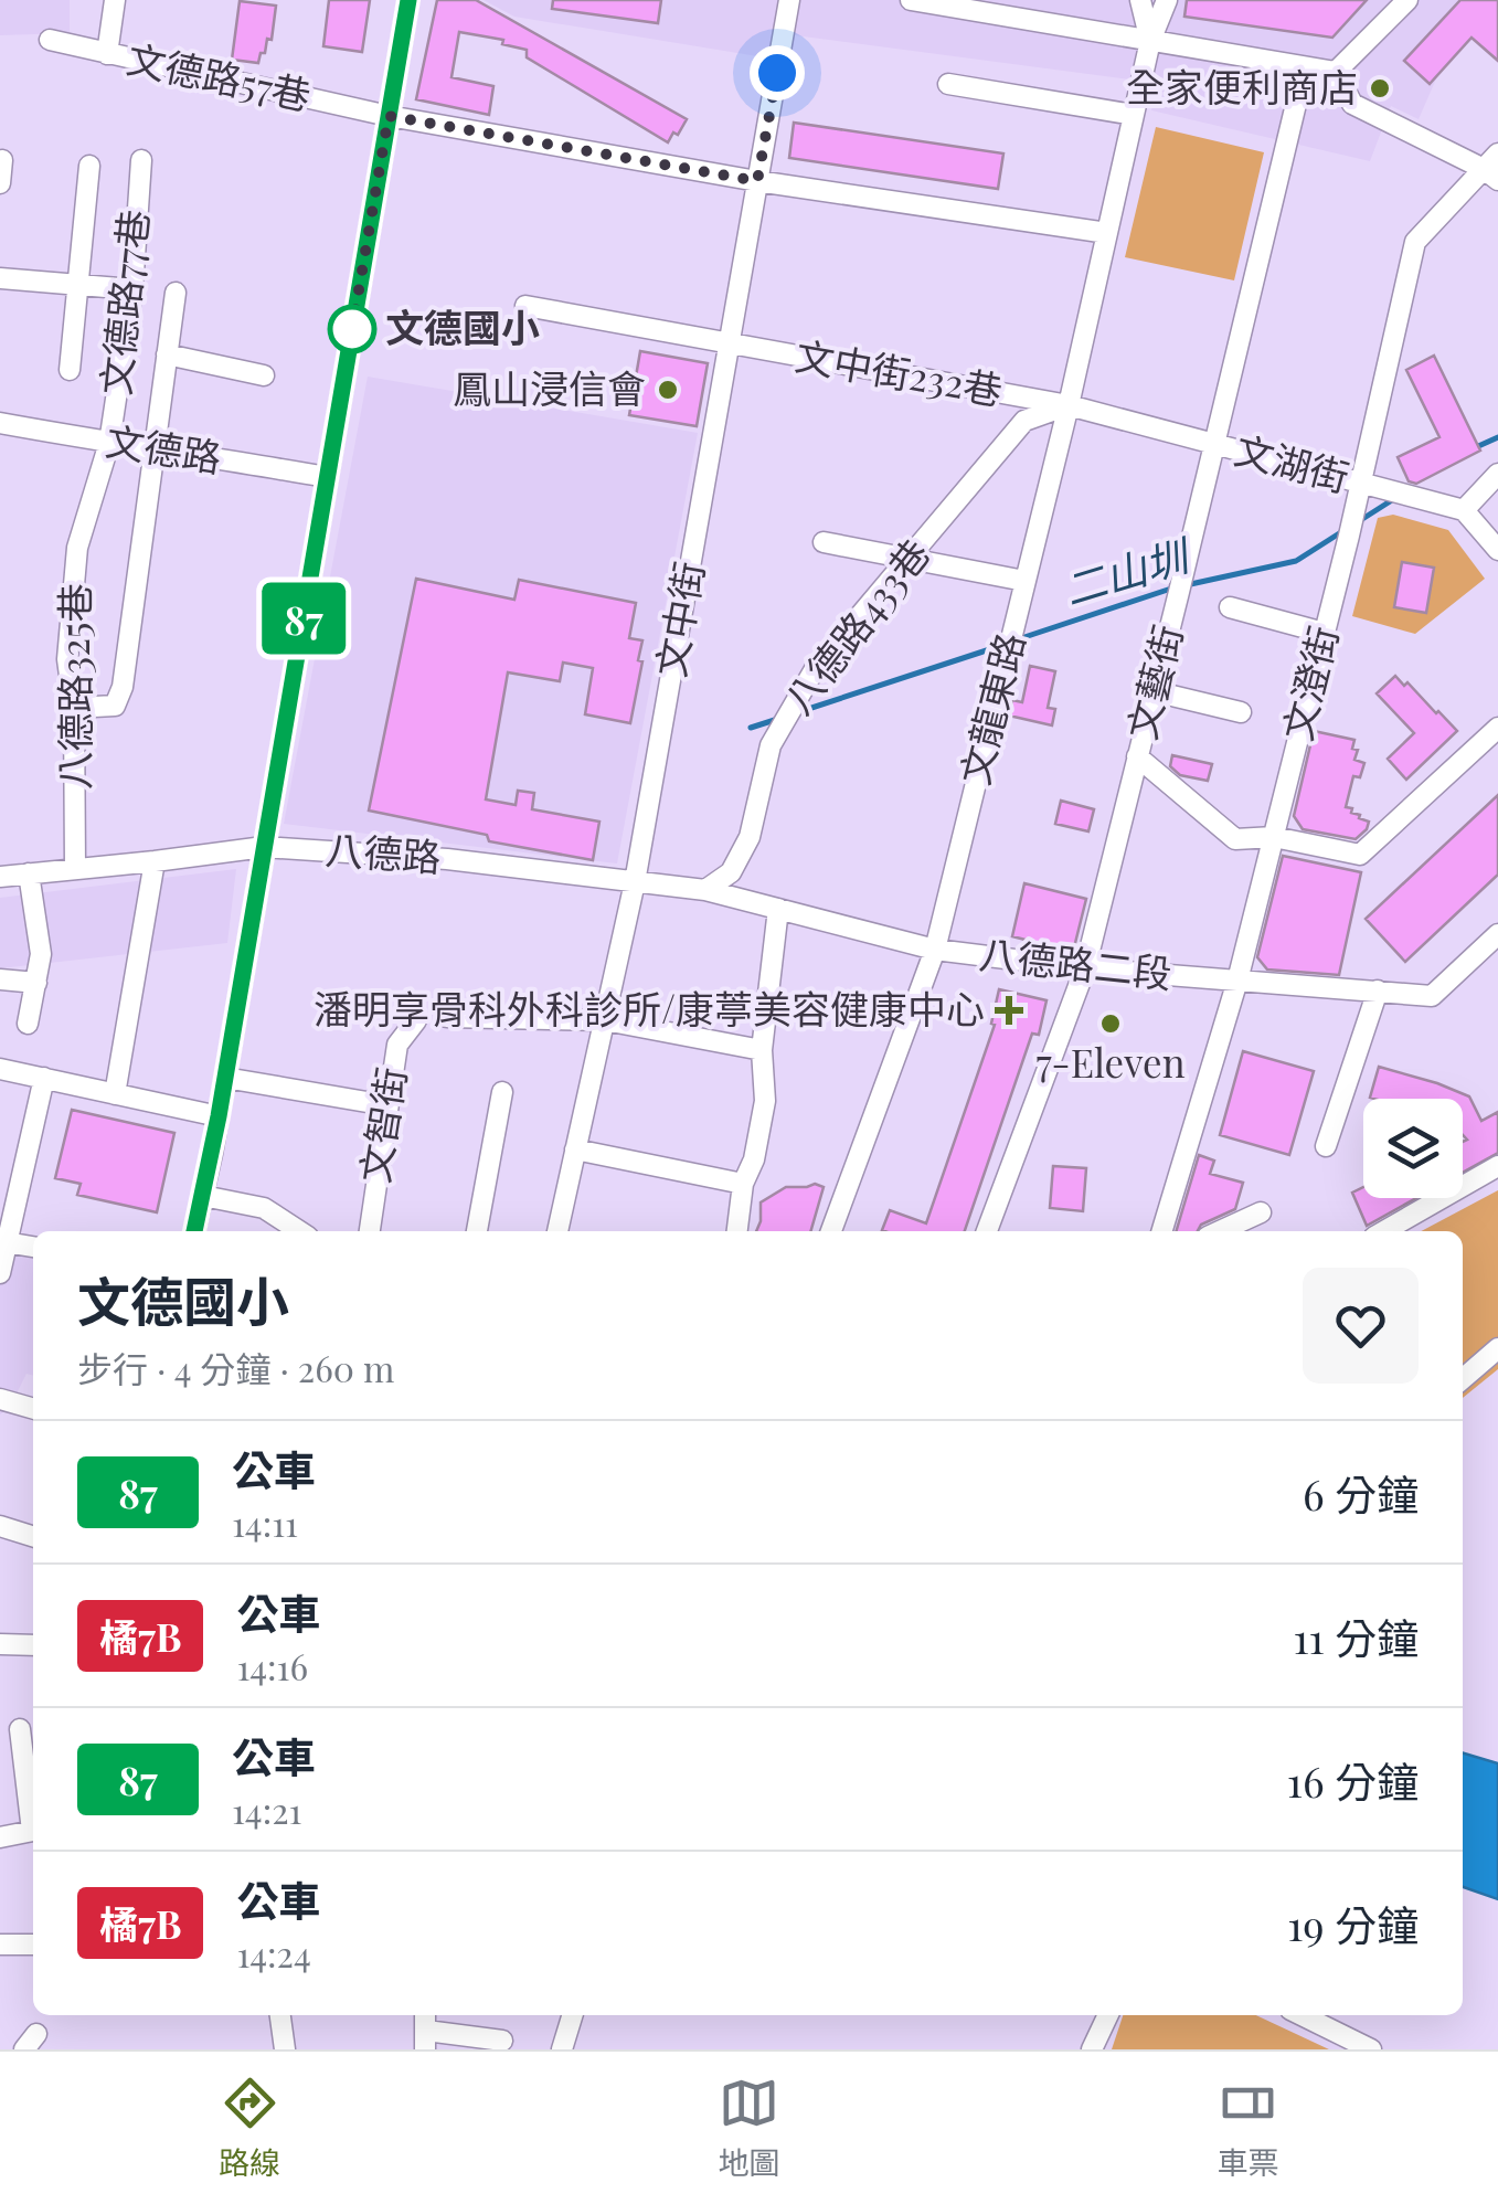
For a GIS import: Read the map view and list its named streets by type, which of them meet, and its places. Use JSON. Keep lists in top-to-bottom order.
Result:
{
  "streets": {
    "street": [
      "文德路57巷",
      "文德路77巷",
      "文中街232巷",
      "文德路",
      "文湖街",
      "文中街",
      "八德路433巷",
      "文藝街",
      "文澄街",
      "八德路325巷",
      "文龍東路",
      "八德路",
      "八德路二段",
      "文智街"
    ]
  },
  "crossings": [
    ["文德路57巷", "文中街"],
    ["文德路57巷", "文龍東路"],
    ["文德路77巷", "文德路"],
    ["文德路77巷", "八德路325巷"],
    ["文中街232巷", "文湖街"],
    ["文中街232巷", "文中街"],
    ["文中街232巷", "八德路433巷"],
    ["文中街232巷", "文龍東路"],
    ["文德路", "八德路325巷"],
    ["文湖街", "八德路433巷"],
    ["文湖街", "文藝街"],
    ["文湖街", "文澄街"],
    ["文湖街", "文龍東路"],
    ["文中街", "八德路"],
    ["文中街", "八德路二段"],
    ["八德路433巷", "文龍東路"],
    ["八德路433巷", "八德路二段"],
    ["文藝街", "八德路二段"],
    ["文澄街", "八德路二段"],
    ["八德路325巷", "八德路"],
    ["文龍東路", "八德路二段"],
    ["八德路", "八德路二段"]
  ],
  "water": ["二山圳"],
  "places": {
    "other": [
      "全家便利商店",
      "文德國小",
      "鳳山浸信會",
      "7-Eleven"
    ],
    "health": ["潘明享骨科外科診所/康葶美容健康中心"]
  },
  "lines": ["bus line 87"],
  "page": {
    "on_map": "87",
    "heading": ["文德國小", "步行 · 4 分鐘 · 260 m"],
    "list": [
      {
        "mark": "87",
        "name": "公車",
        "note": "14:11",
        "value": "6 分鐘"
      },
      {
        "mark": "橘7B",
        "name": "公車",
        "note": "14:16",
        "value": "11 分鐘"
      },
      {
        "mark": "87",
        "name": "公車",
        "note": "14:21",
        "value": "16 分鐘"
      },
      {
        "mark": "橘7B",
        "name": "公車",
        "note": "14:24",
        "value": "19 分鐘"
      }
    ],
    "tabs": ["路線", "地圖", "車票"]
  }
}
